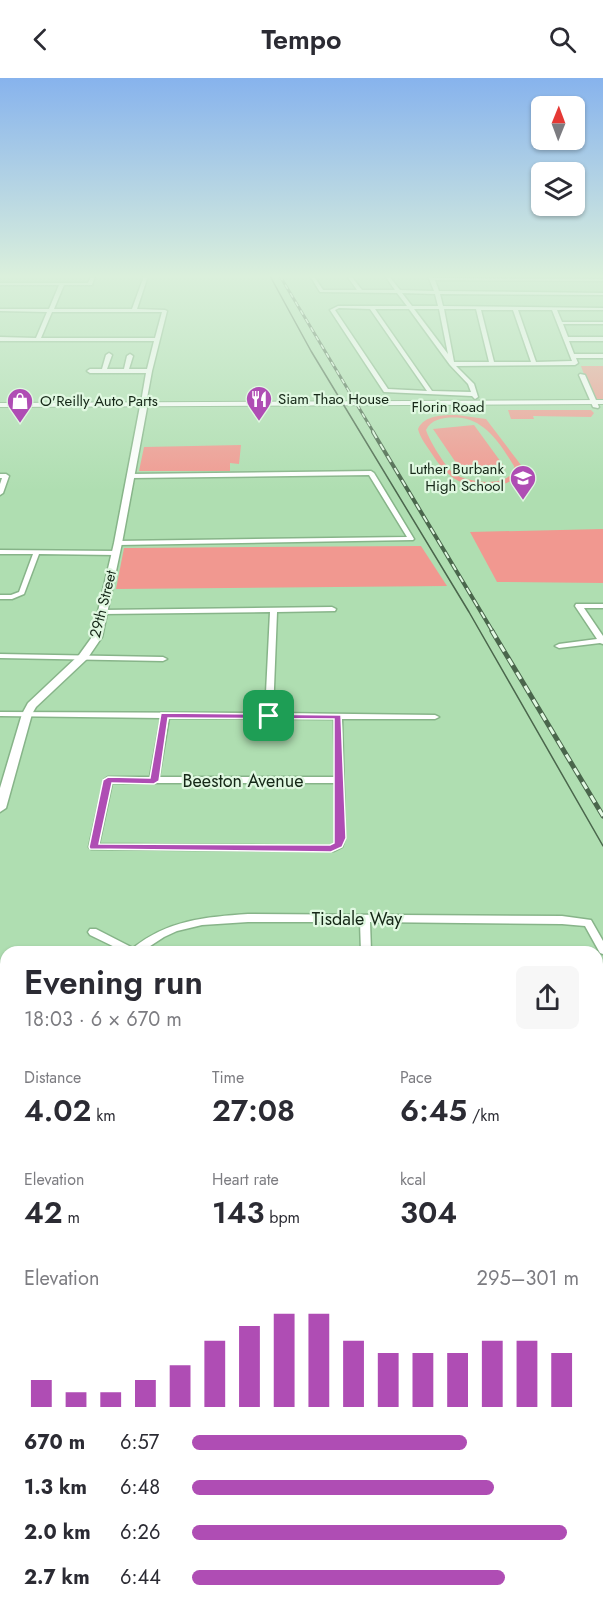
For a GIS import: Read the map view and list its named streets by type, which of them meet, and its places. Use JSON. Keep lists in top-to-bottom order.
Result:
{
  "streets": {
    "main road": ["Florin Road"],
    "street": ["29th Street", "Beeston Avenue", "Tisdale Way"]
  },
  "crossings": [
    ["Florin Road", "29th Street"]
  ],
  "places": {
    "restaurant": ["Siam Thao House"],
    "shop": ["O'Reilly Auto Parts"],
    "school or university": ["Luther Burbank High School"]
  },
  "north": "top",
  "page": {
    "header": "Tempo",
    "heading": ["Evening run", "18:03 · 6 × 670 m"],
    "stats": [
      ["Distance", "4.02 km"],
      ["Time", "27:08"],
      ["Pace", "6:45 /km"],
      ["Elevation", "42 m"],
      ["Heart rate", "143 bpm"],
      ["kcal", "304"]
    ],
    "chart": ["Elevation", "295–301 m"],
    "list": [
      {
        "name": "670 m",
        "note": "6:57"
      },
      {
        "name": "1.3 km",
        "note": "6:48"
      },
      {
        "name": "2.0 km",
        "note": "6:26"
      },
      {
        "name": "2.7 km",
        "note": "6:44"
      }
    ]
  }
}
